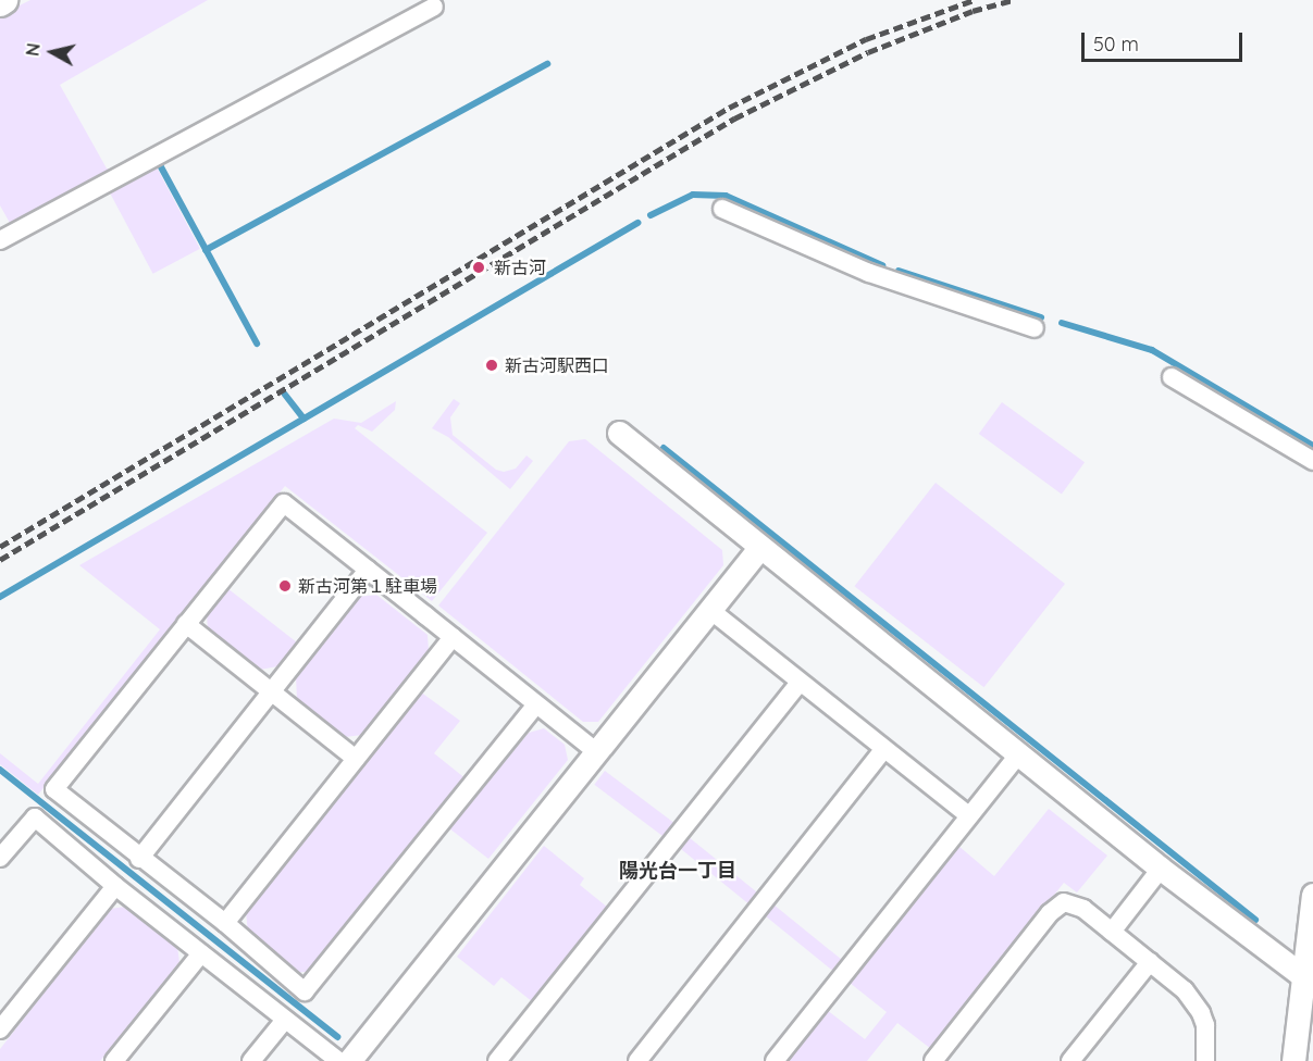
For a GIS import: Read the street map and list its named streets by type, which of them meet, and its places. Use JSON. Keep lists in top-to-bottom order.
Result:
{
  "districts": ["陽光台一丁目"],
  "places": ["新古河", "新古河駅西口", "新古河第１駐車場"],
  "scale_bar": "50 m",
  "north": "left"
}
